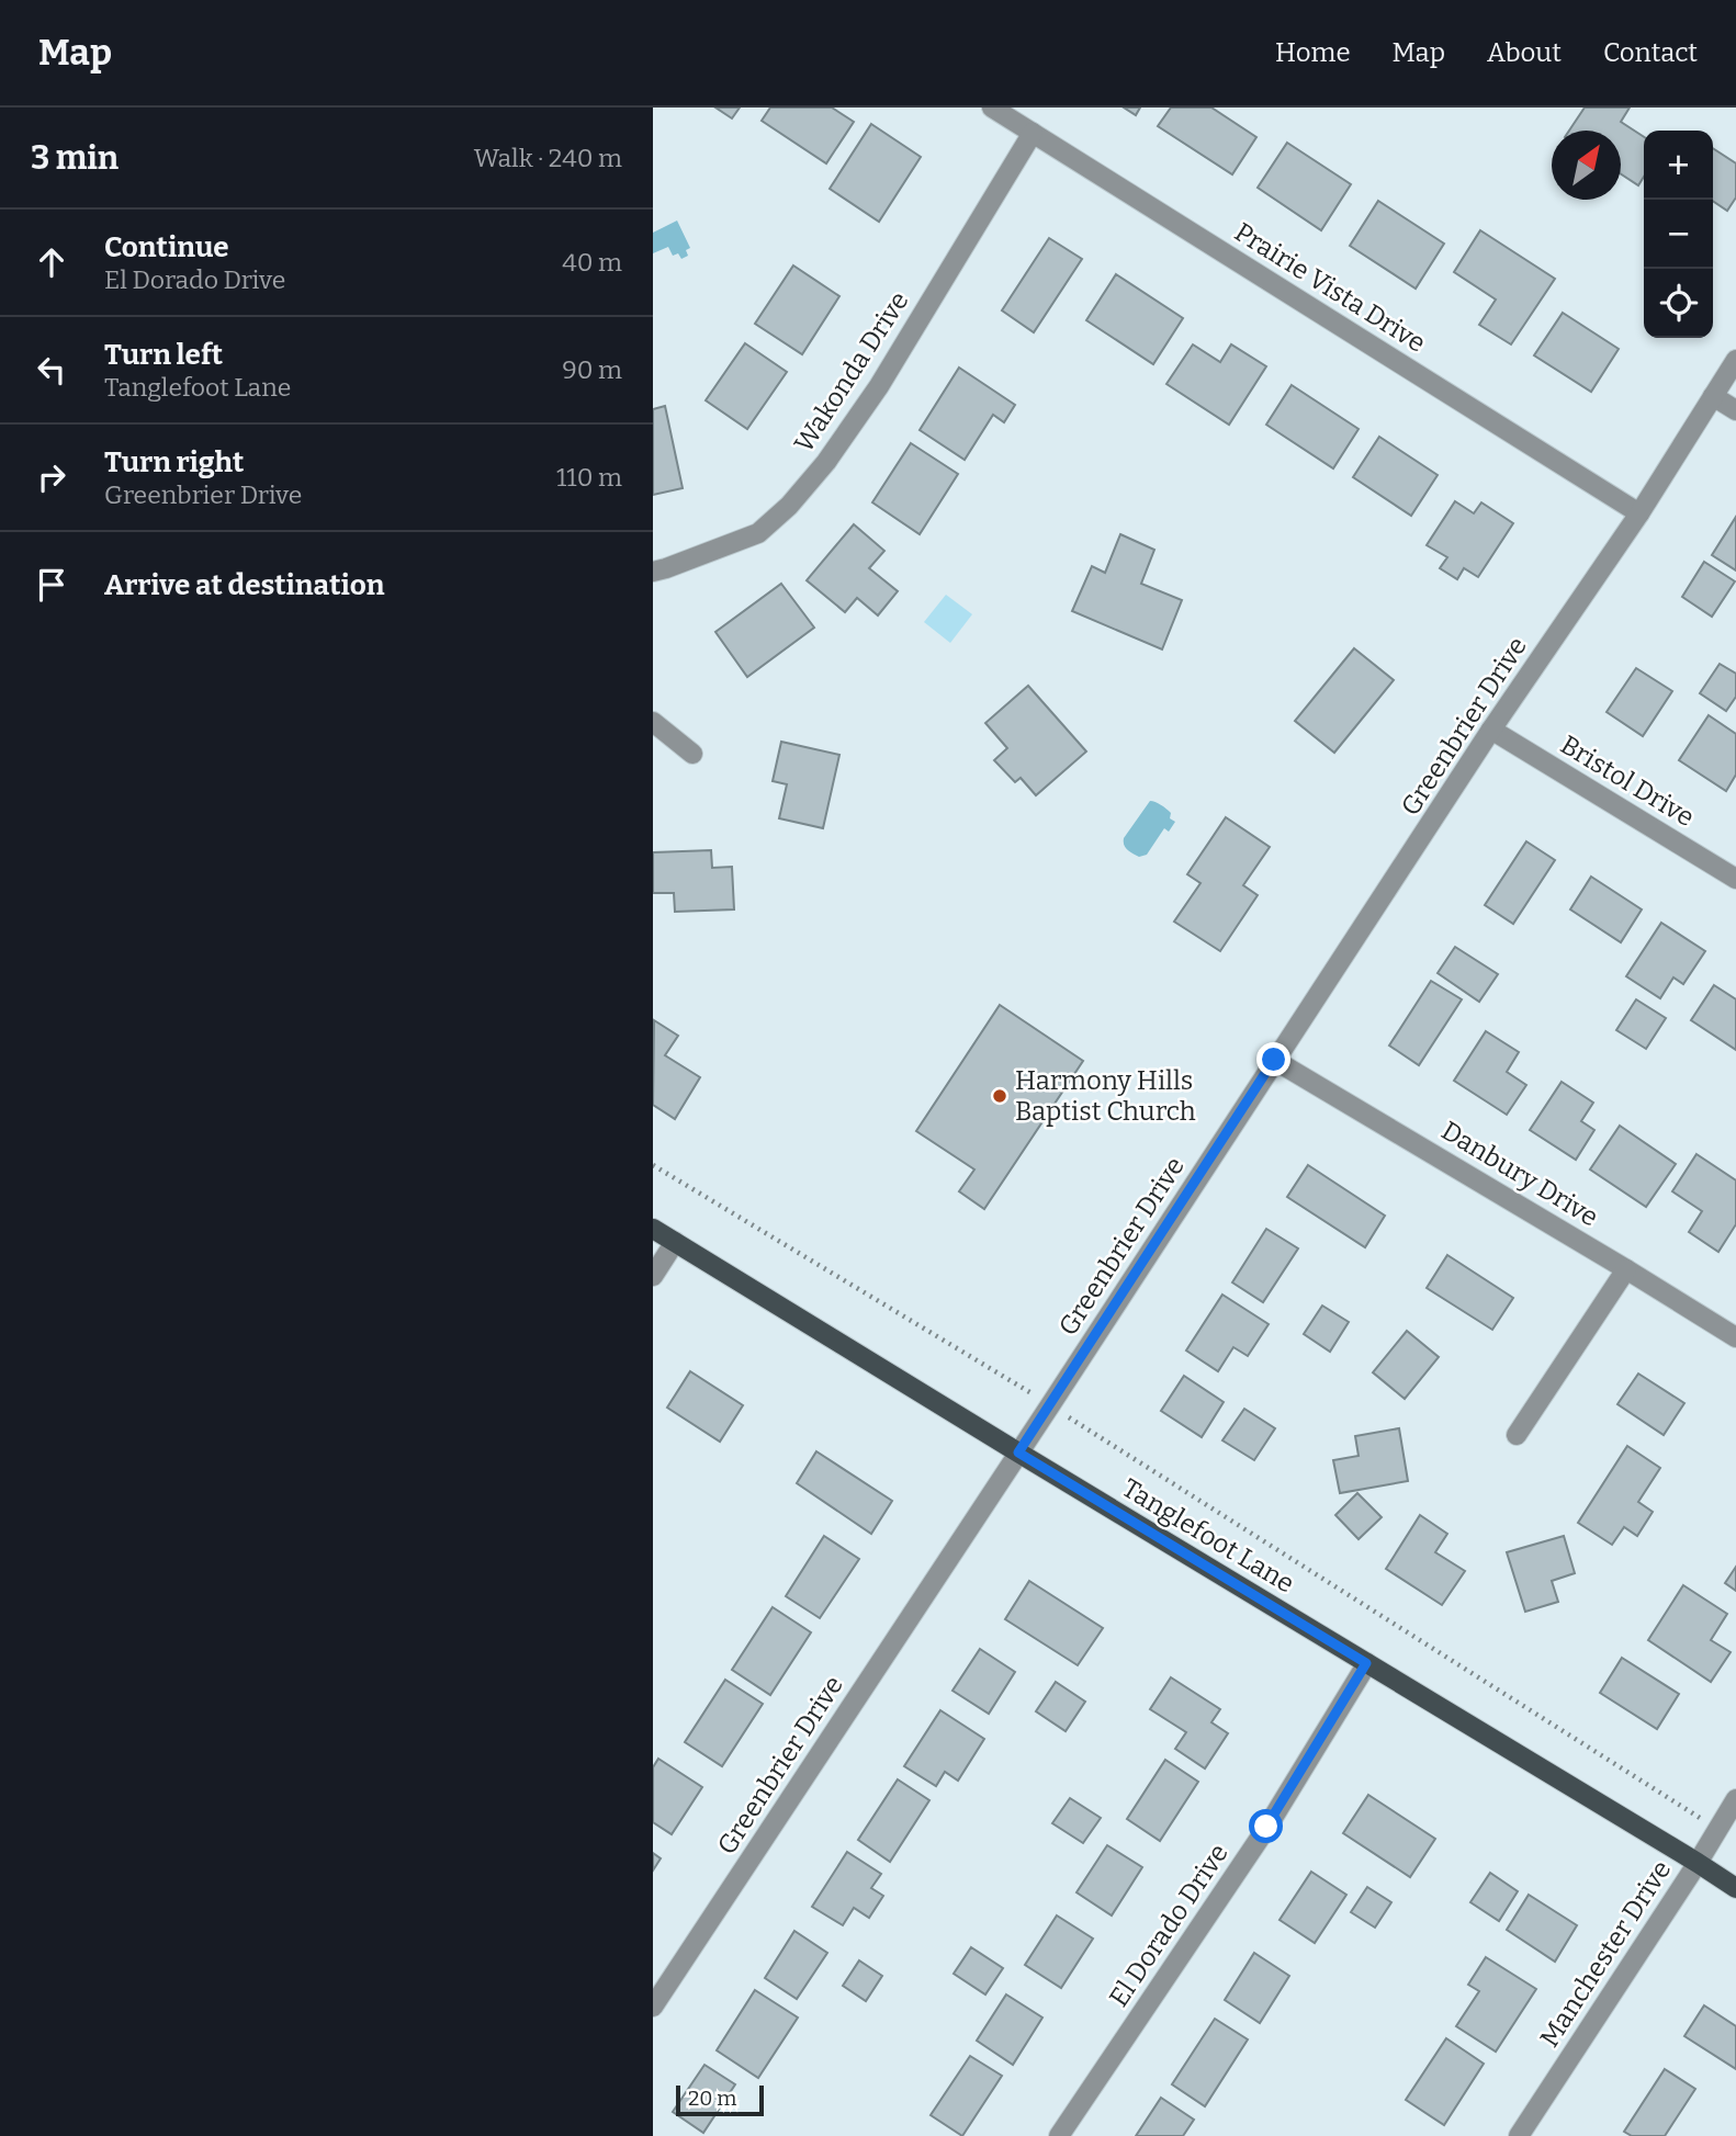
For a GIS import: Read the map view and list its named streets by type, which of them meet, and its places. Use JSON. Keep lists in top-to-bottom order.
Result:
{
  "streets": {
    "main road": ["Tanglefoot Lane"],
    "street": [
      "Prairie Vista Drive",
      "Wakonda Drive",
      "Greenbrier Drive",
      "Bristol Drive",
      "Danbury Drive",
      "El Dorado Drive",
      "Manchester Drive"
    ]
  },
  "crossings": [
    ["Prairie Vista Drive", "Wakonda Drive"],
    ["Prairie Vista Drive", "Greenbrier Drive"],
    ["Greenbrier Drive", "Bristol Drive"],
    ["Greenbrier Drive", "Danbury Drive"],
    ["Greenbrier Drive", "Tanglefoot Lane"],
    ["Tanglefoot Lane", "El Dorado Drive"],
    ["Tanglefoot Lane", "Manchester Drive"]
  ],
  "places": ["Harmony Hills Baptist Church"],
  "scale_bar": "20 m",
  "north": "top right",
  "page": {
    "header": "Map",
    "nav": [
      "Home",
      "Map",
      "About",
      "Contact"
    ],
    "heading": ["3 min", "Walk · 240 m"],
    "map_buttons": ["+", "−"],
    "list": [
      ["Continue", "El Dorado Drive", "40 m"],
      ["Turn left", "Tanglefoot Lane", "90 m"],
      ["Turn right", "Greenbrier Drive", "110 m"],
      "Arrive at destination"
    ],
    "scale": "20 m"
  }
}
